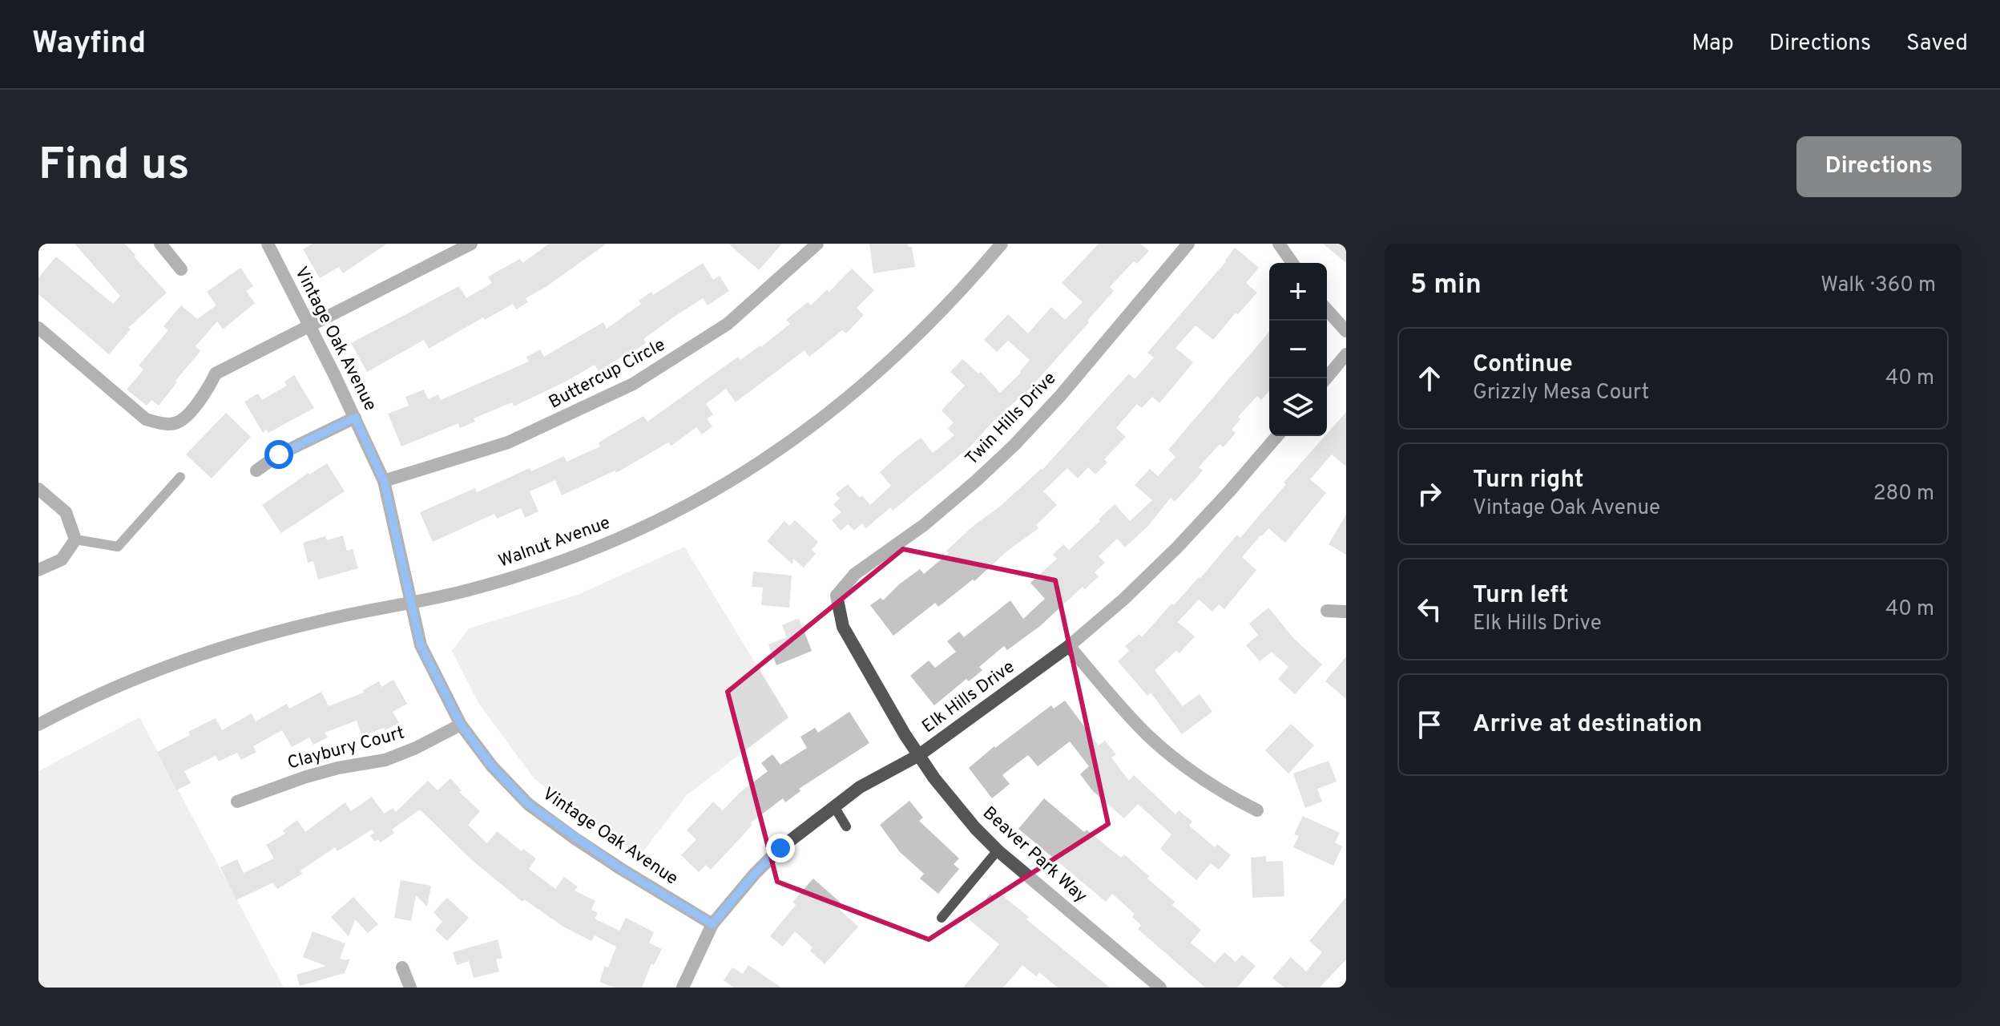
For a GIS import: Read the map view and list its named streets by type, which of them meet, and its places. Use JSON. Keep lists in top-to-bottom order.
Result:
{
  "streets": {
    "street": [
      "Vintage Oak Avenue",
      "Buttercup Circle",
      "Twin Hills Drive",
      "Walnut Avenue",
      "Elk Hills Drive",
      "Claybury Court",
      "Beaver Park Way"
    ]
  },
  "crossings": [
    ["Vintage Oak Avenue", "Buttercup Circle"],
    ["Vintage Oak Avenue", "Walnut Avenue"],
    ["Vintage Oak Avenue", "Elk Hills Drive"],
    ["Vintage Oak Avenue", "Claybury Court"],
    ["Twin Hills Drive", "Beaver Park Way"],
    ["Elk Hills Drive", "Beaver Park Way"]
  ],
  "page": {
    "header": "Wayfind",
    "nav": ["Map", "Directions", "Saved"],
    "buttons": "Directions",
    "title": "Find us",
    "heading": ["5 min", "Walk · 360 m"],
    "map_buttons": ["+", "−"],
    "list": [
      ["Continue", "Grizzly Mesa Court", "40 m"],
      ["Turn right", "Vintage Oak Avenue", "280 m"],
      ["Turn left", "Elk Hills Drive", "40 m"],
      "Arrive at destination"
    ]
  }
}
